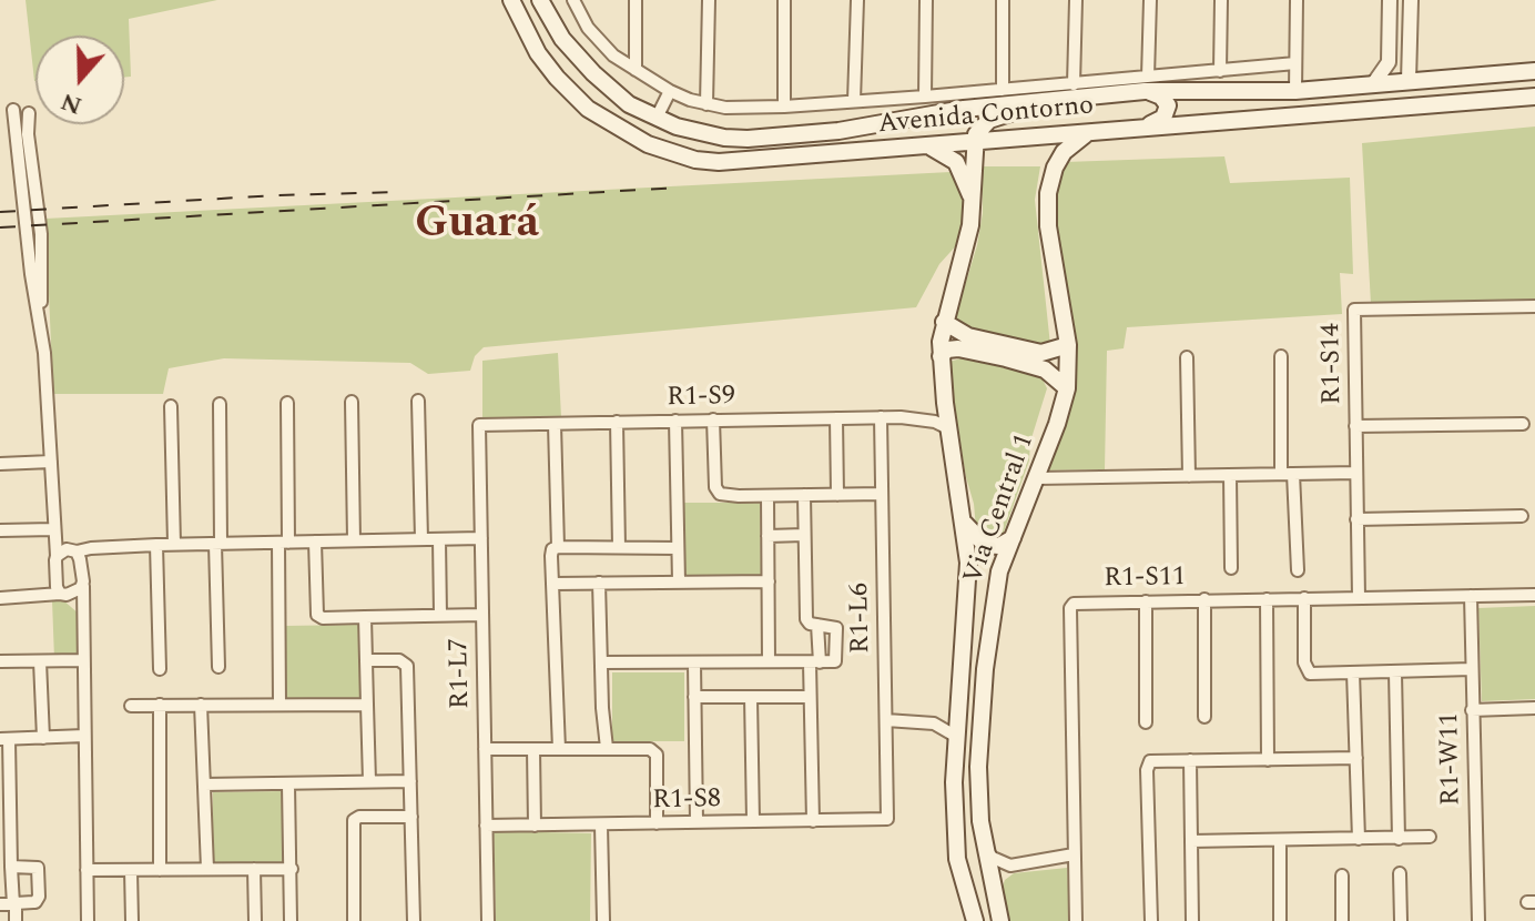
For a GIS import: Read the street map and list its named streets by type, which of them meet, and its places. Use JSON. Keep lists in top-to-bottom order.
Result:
{
  "streets": {
    "main road": ["Avenida Contorno", "Via Central 1"],
    "street": [
      "R1-S14",
      "R1-S9",
      "R1-S11",
      "R1-L6",
      "R1-L7",
      "R1-W11",
      "R1-S8"
    ]
  },
  "crossings": [
    ["Avenida Contorno", "Via Central 1"],
    ["R1-S14", "R1-S11"],
    ["R1-S9", "Via Central 1"],
    ["R1-S9", "R1-L6"],
    ["R1-S9", "R1-L7"],
    ["R1-S11", "R1-W11"],
    ["R1-L6", "R1-S8"],
    ["R1-L7", "R1-S8"]
  ],
  "districts": ["Guará"],
  "north": "bottom"
}
